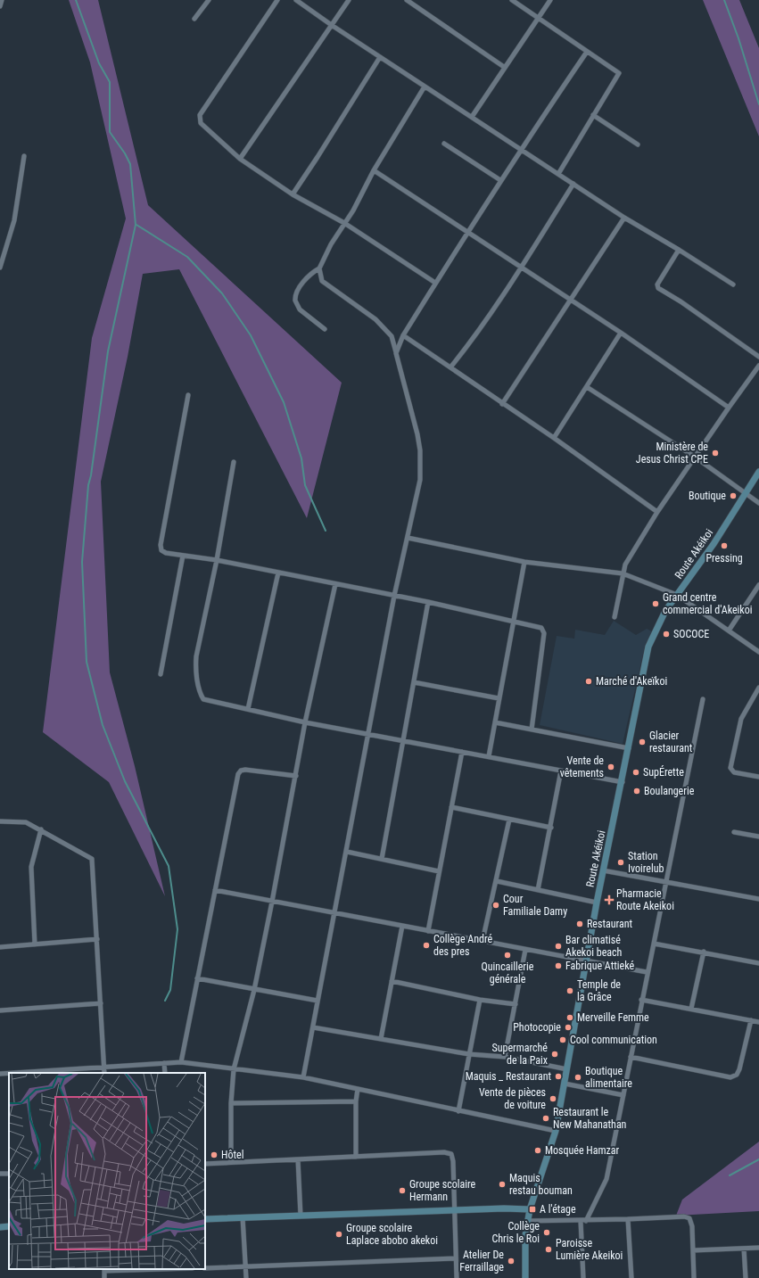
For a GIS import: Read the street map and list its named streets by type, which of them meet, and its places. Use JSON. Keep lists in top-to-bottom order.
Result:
{
  "streets": {
    "street": ["Route Akéikoi"]
  },
  "places": {
    "other": [
      "Ministère de Jesus Christ CPE",
      "Boutique",
      "Pressing",
      "Grand centre commercial d'Akeikoi",
      "SOCOCE",
      "Marché d'Akeïkoi",
      "Glacier restaurant",
      "Vente de vêtements",
      "SupÉrette",
      "Boulangerie",
      "Station Ivoirelub",
      "Cour Familiale Damy",
      "Restaurant",
      "Collège André des pres",
      "Bar climatisé Akekoi beach",
      "Quincaillerie générale",
      "Fabrique Attieké",
      "Temple de la Grâce",
      "Merveille Femme",
      "Photocopie",
      "Cool communication",
      "Supermarché de la Paix",
      "Maquis _ Restaurant",
      "Boutique alimentaire",
      "Vente de pièces de voiture",
      "Restaurant le New Mahanathan",
      "Mosquée Hamzar",
      "Hôtel",
      "Maquis restau bouman",
      "Groupe scolaire Hermann",
      "Collège Chris le Roi",
      "Groupe scolaire Laplace abobo akekoi",
      "Paroisse Lumière Akeikoi",
      "Atelier De Ferraillage"
    ],
    "health": ["Pharmacie Route Akeikoi"],
    "transit": ["A l'étage"]
  }
}
